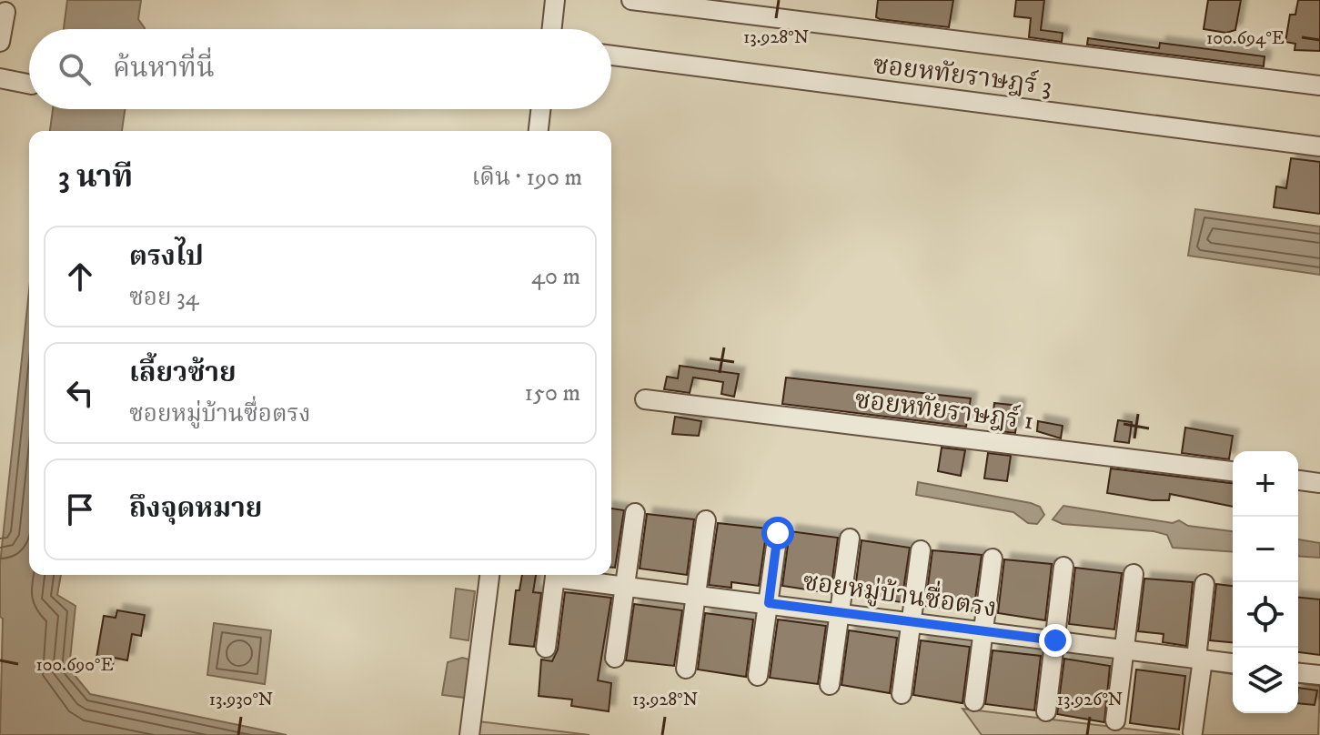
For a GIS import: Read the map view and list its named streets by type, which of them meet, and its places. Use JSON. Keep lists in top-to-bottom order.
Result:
{
  "streets": {
    "street": ["ซอยหทัยราษฎร์ 3", "ซอยหทัยราษฎร์ 1", "ซอยหมู่บ้านซื่อตรง"]
  },
  "page": {
    "search": "ค้นหาที่นี่",
    "heading": ["3 นาที", "เดิน · 190 m"],
    "list": [
      ["ตรงไป", "ซอย 34", "40 m"],
      ["เลี้ยวซ้าย", "ซอยหมู่บ้านซื่อตรง", "150 m"],
      "ถึงจุดหมาย"
    ],
    "map_buttons": ["+", "−"]
  },
  "coordinates": [
    "13.928°N",
    "100.694°E",
    "100.690°E",
    "13.930°N",
    "13.926°N"
  ]
}
